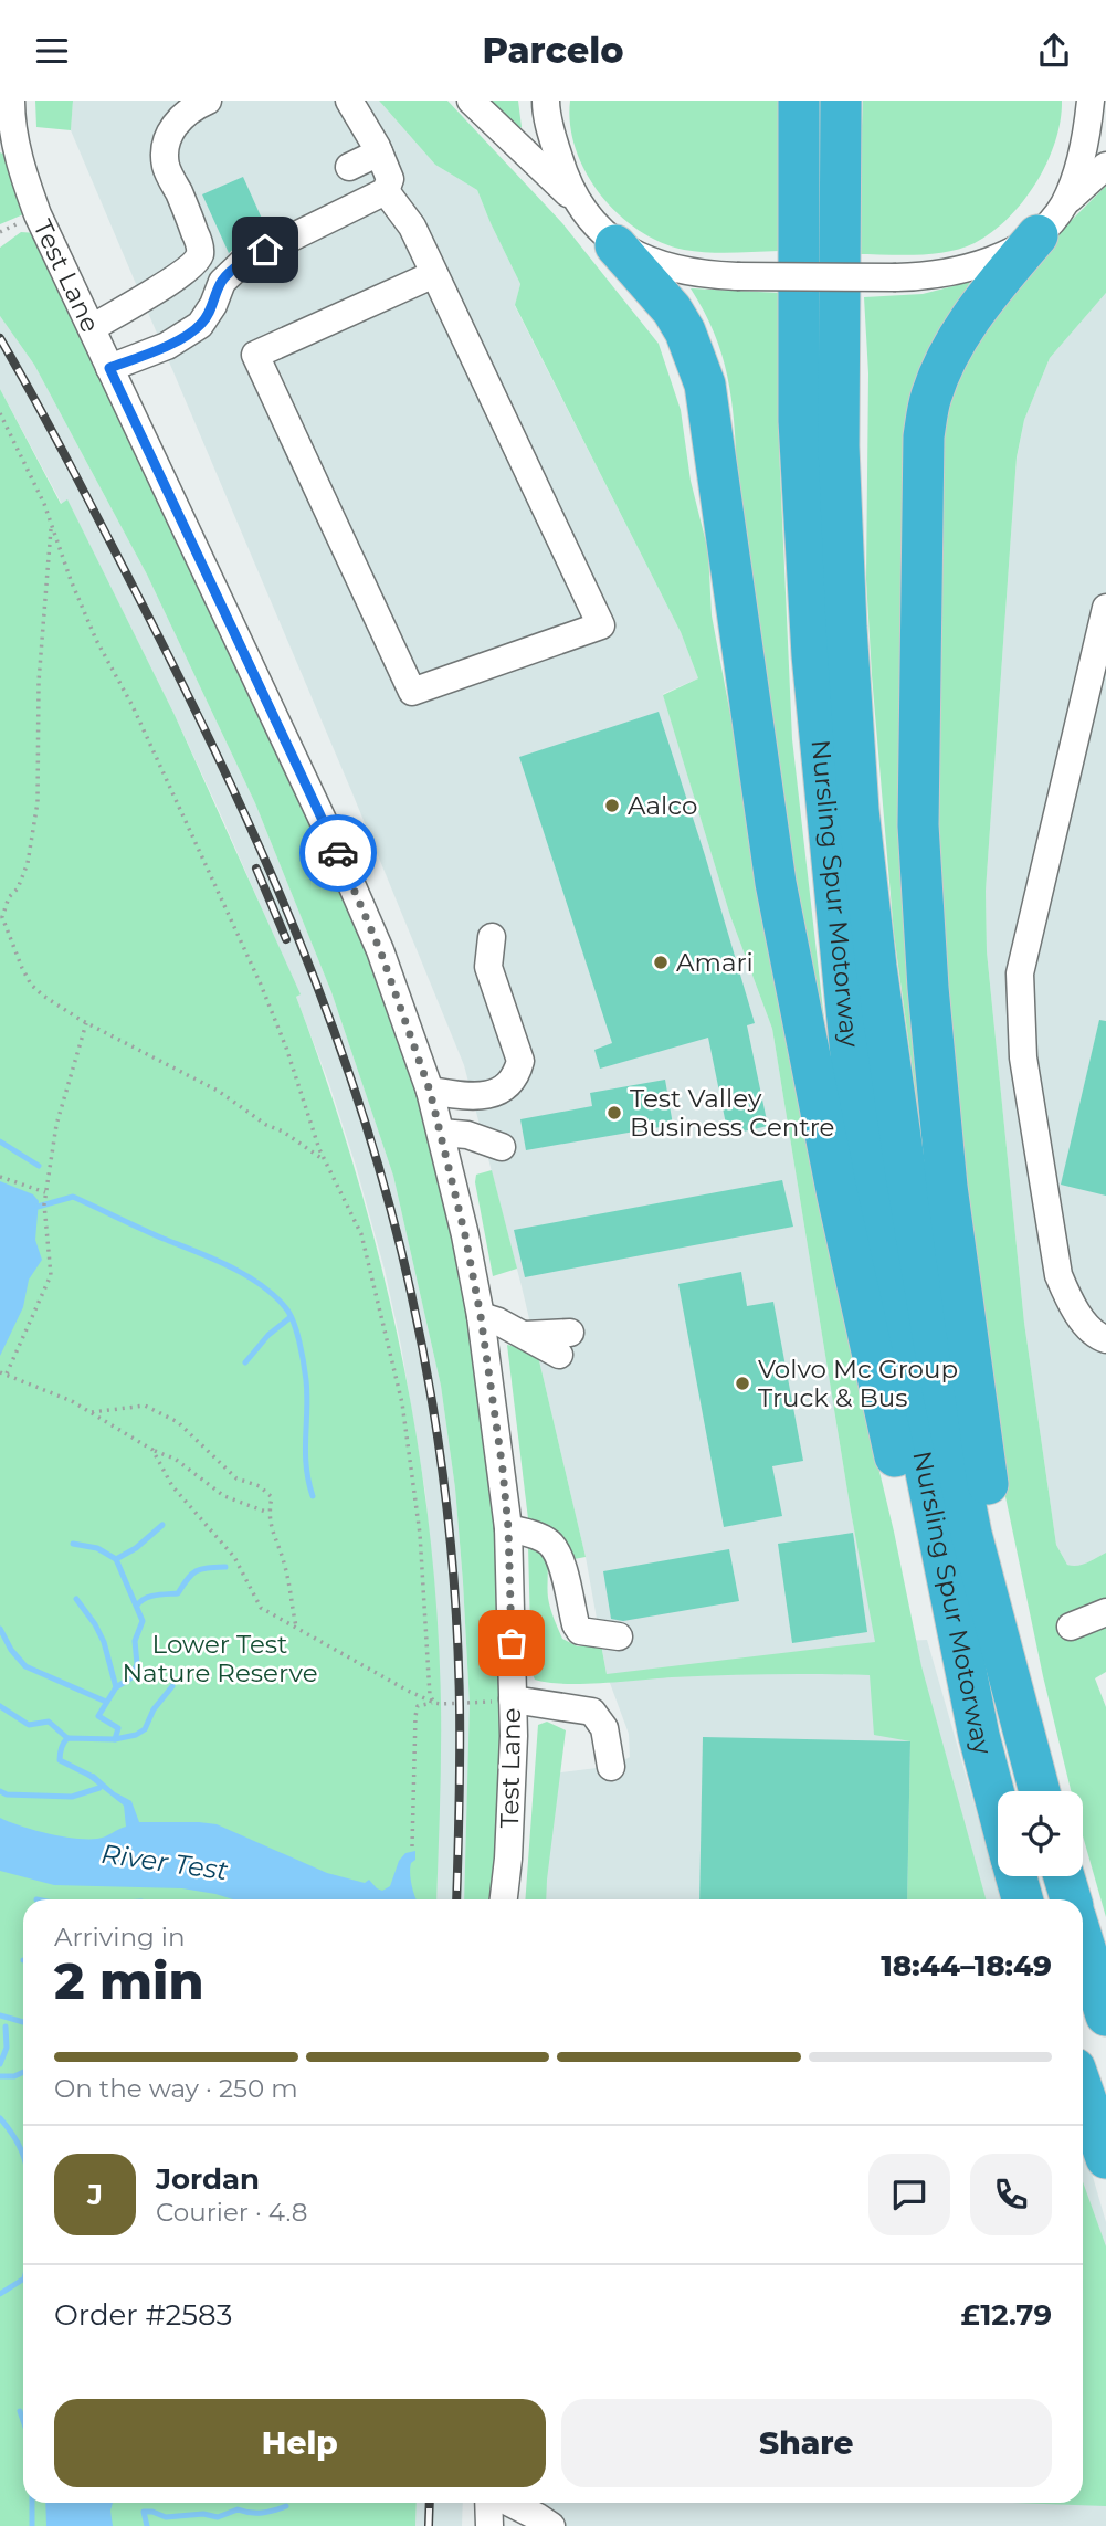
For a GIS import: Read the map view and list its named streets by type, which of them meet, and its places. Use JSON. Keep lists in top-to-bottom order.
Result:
{
  "streets": {
    "highway": ["Nursling Spur Motorway"],
    "street": ["Test Lane"]
  },
  "water": ["River Test"],
  "parks": ["Lower Test Nature Reserve"],
  "places": [
    "Aalco",
    "Amari",
    "Test Valley Business Centre",
    "Volvo Mc Group Truck & Bus"
  ],
  "page": {
    "header": "Parcelo",
    "heading": ["2 min", "Arriving in", "18:44–18:49"],
    "panel": [
      "Jordan",
      "Courier · 4.8",
      "Order #2583",
      "£12.79"
    ],
    "bar": "On the way · 250 m",
    "round": "J",
    "buttons": ["Help", "Share"]
  }
}
